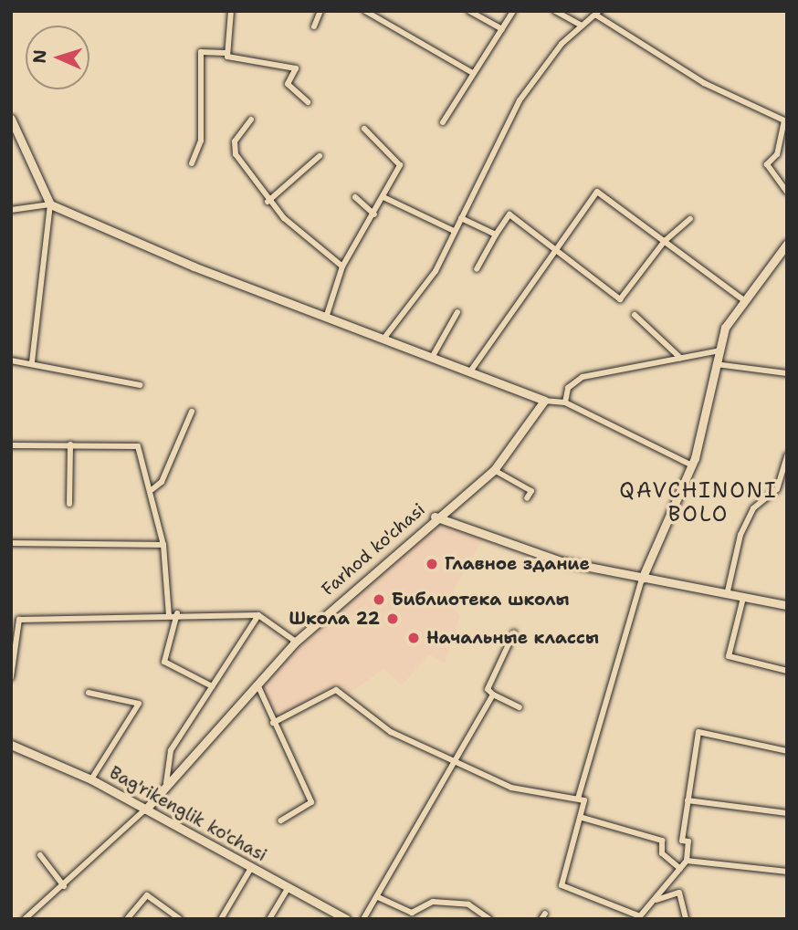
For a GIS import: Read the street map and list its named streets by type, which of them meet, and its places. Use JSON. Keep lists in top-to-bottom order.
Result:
{
  "streets": {
    "street": ["Farhod ko'chasi", "Bag'rikenglik ko'chasi"]
  },
  "crossings": [
    ["Farhod ko'chasi", "Bag'rikenglik ko'chasi"]
  ],
  "districts": ["QAVCHINONI BOLO"],
  "places": [
    "Главное здание",
    "Библиотека школы",
    "Школа 22",
    "Начальные классы"
  ],
  "north": "left"
}
